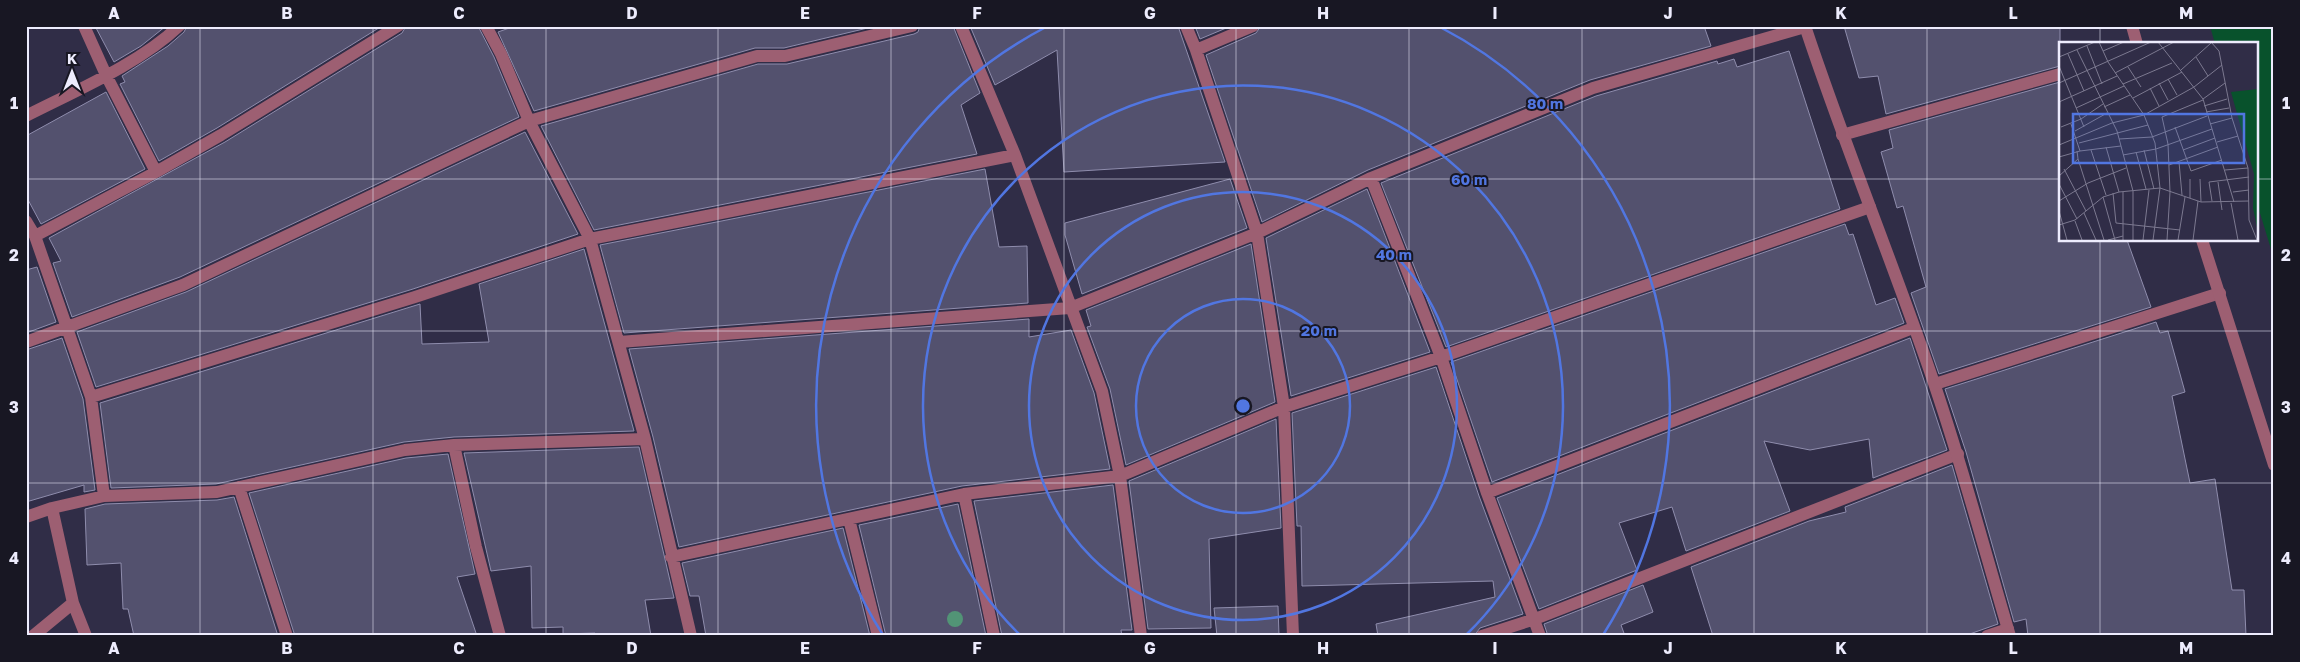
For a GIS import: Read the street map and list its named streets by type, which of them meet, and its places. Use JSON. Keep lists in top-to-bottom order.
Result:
{
  "north": "top",
  "grid": {
    "columns": [
      "A",
      "B",
      "C",
      "D",
      "E",
      "F",
      "G",
      "H",
      "I",
      "J",
      "K",
      "L",
      "M"
    ],
    "rows": [
      "1",
      "2",
      "3",
      "4"
    ]
  },
  "rings": [
    "80 m",
    "60 m",
    "40 m",
    "20 m"
  ]
}
